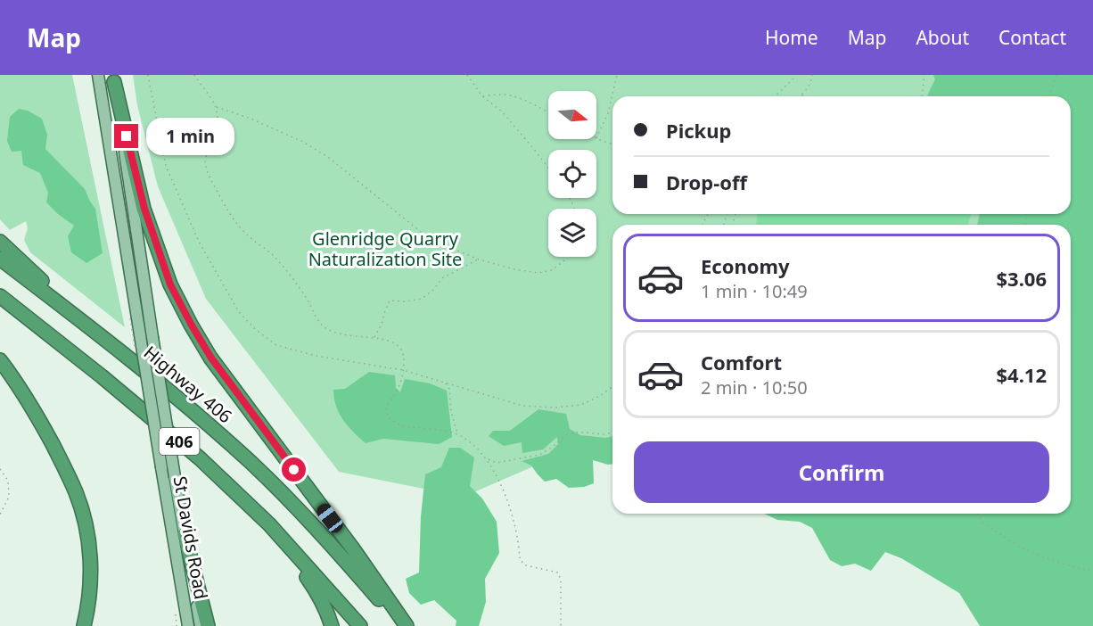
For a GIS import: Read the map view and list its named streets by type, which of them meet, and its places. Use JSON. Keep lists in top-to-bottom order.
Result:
{
  "streets": {
    "highway": ["Highway 406", "406"],
    "main road": ["St Davids Road"]
  },
  "parks": ["Glenridge Quarry Naturalization Site"],
  "north": "right",
  "page": {
    "header": "Map",
    "nav": [
      "Home",
      "Map",
      "About",
      "Contact"
    ],
    "banner": ["Pickup", "Drop-off"],
    "bubble": "1 min",
    "list": [
      {
        "name": "Economy",
        "note": "1 min · 10:49",
        "value": "$3.06"
      },
      {
        "name": "Comfort",
        "note": "2 min · 10:50",
        "value": "$4.12"
      }
    ],
    "buttons": "Confirm"
  }
}
